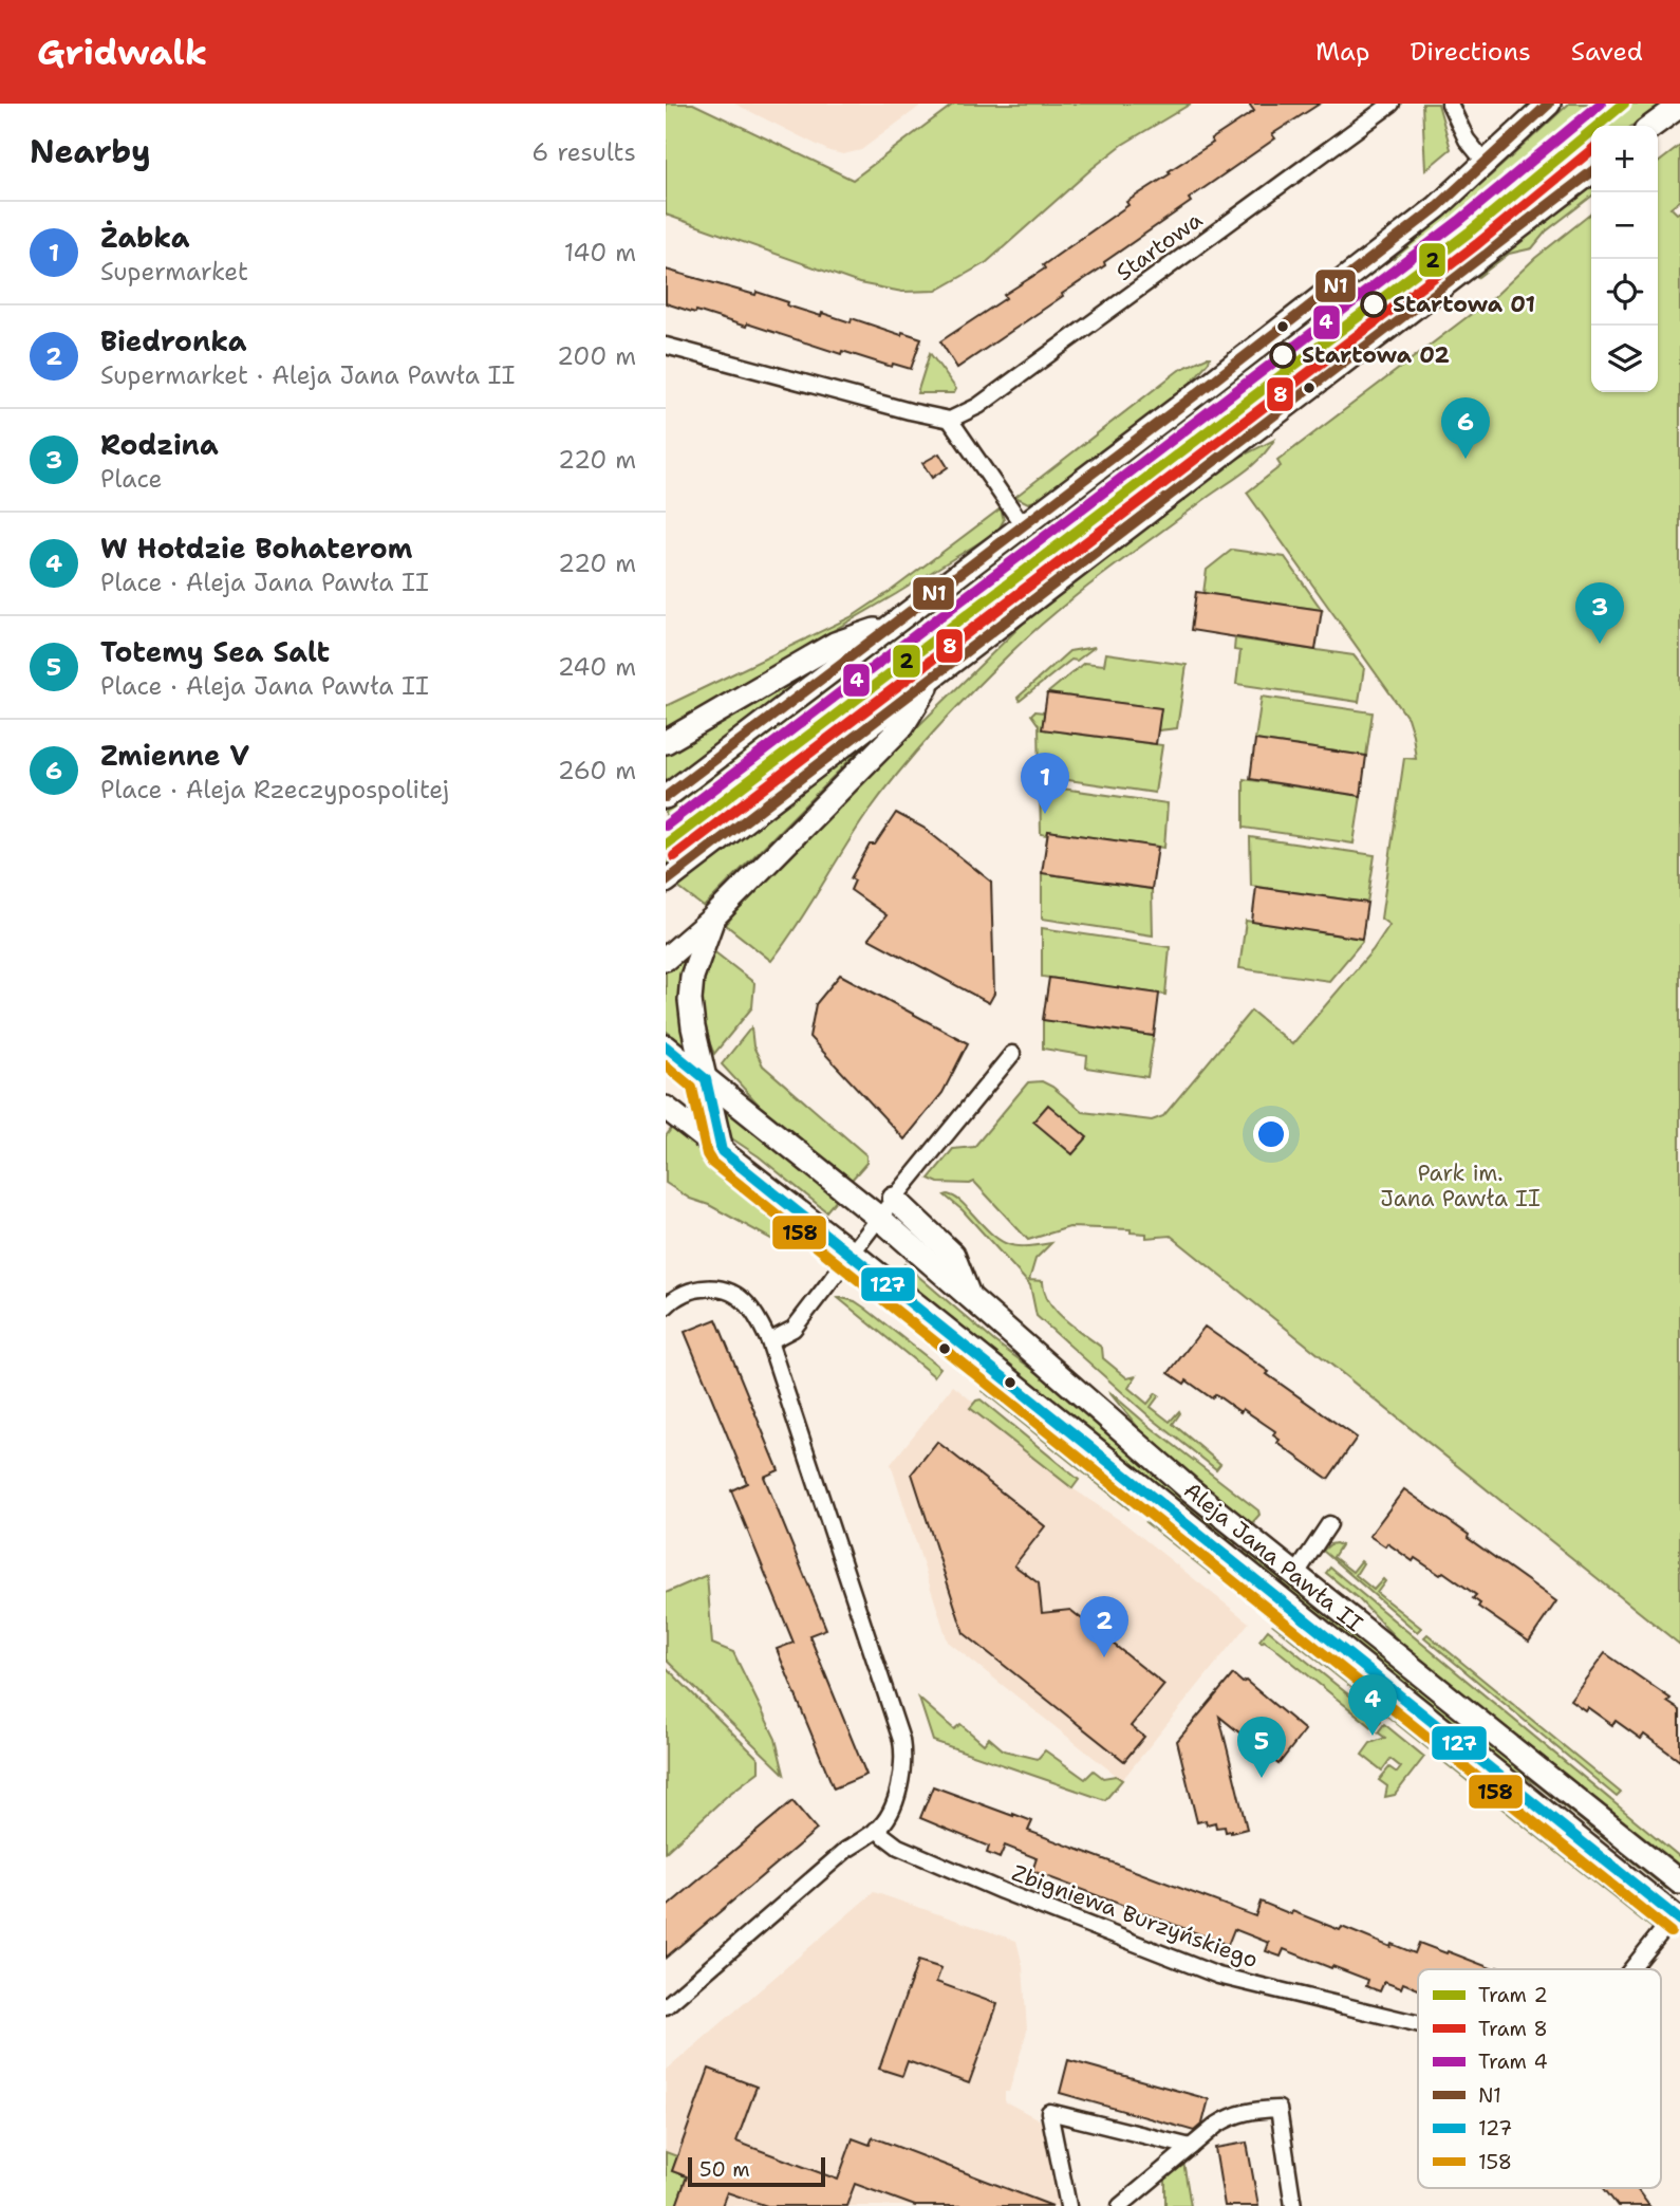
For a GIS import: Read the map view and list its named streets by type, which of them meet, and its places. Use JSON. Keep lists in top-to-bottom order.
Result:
{
  "streets": {
    "main road": ["Aleja Jana Pawła II"],
    "street": ["Startowa", "Zbigniewa Burzyńskiego"]
  },
  "crossings": [
    ["Aleja Jana Pawła II", "Zbigniewa Burzyńskiego"]
  ],
  "parks": ["Park im. Jana Pawła II"],
  "places": ["Startowa 01", "Startowa 02"],
  "lines": [
    "tram line 2",
    "tram line 4",
    "transit line N1",
    "tram line 8",
    "transit line 127",
    "transit line 158"
  ],
  "legend": [
    "Tram 2",
    "Tram 8",
    "Tram 4",
    "N1",
    "127",
    "158"
  ],
  "scale_bar": "50 m",
  "page": {
    "header": "Gridwalk",
    "nav": ["Map", "Directions", "Saved"],
    "heading": ["Nearby", "6 results"],
    "map_buttons": ["+", "−"],
    "list": [
      {
        "mark": "1",
        "name": "Żabka",
        "note": "Supermarket",
        "value": "140 m"
      },
      {
        "mark": "2",
        "name": "Biedronka",
        "note": "Supermarket · Aleja Jana Pawła II",
        "value": "200 m"
      },
      {
        "mark": "3",
        "name": "Rodzina",
        "note": "Place",
        "value": "220 m"
      },
      {
        "mark": "4",
        "name": "W Hołdzie Bohaterom",
        "note": "Place · Aleja Jana Pawła II",
        "value": "220 m"
      },
      {
        "mark": "5",
        "name": "Totemy Sea Salt",
        "note": "Place · Aleja Jana Pawła II",
        "value": "240 m"
      },
      {
        "mark": "6",
        "name": "Zmienne V",
        "note": "Place · Aleja Rzeczypospolitej",
        "value": "260 m"
      }
    ],
    "pins": [
      "6",
      "3",
      "1",
      "2",
      "4",
      "5"
    ],
    "scale": "50 m"
  }
}
